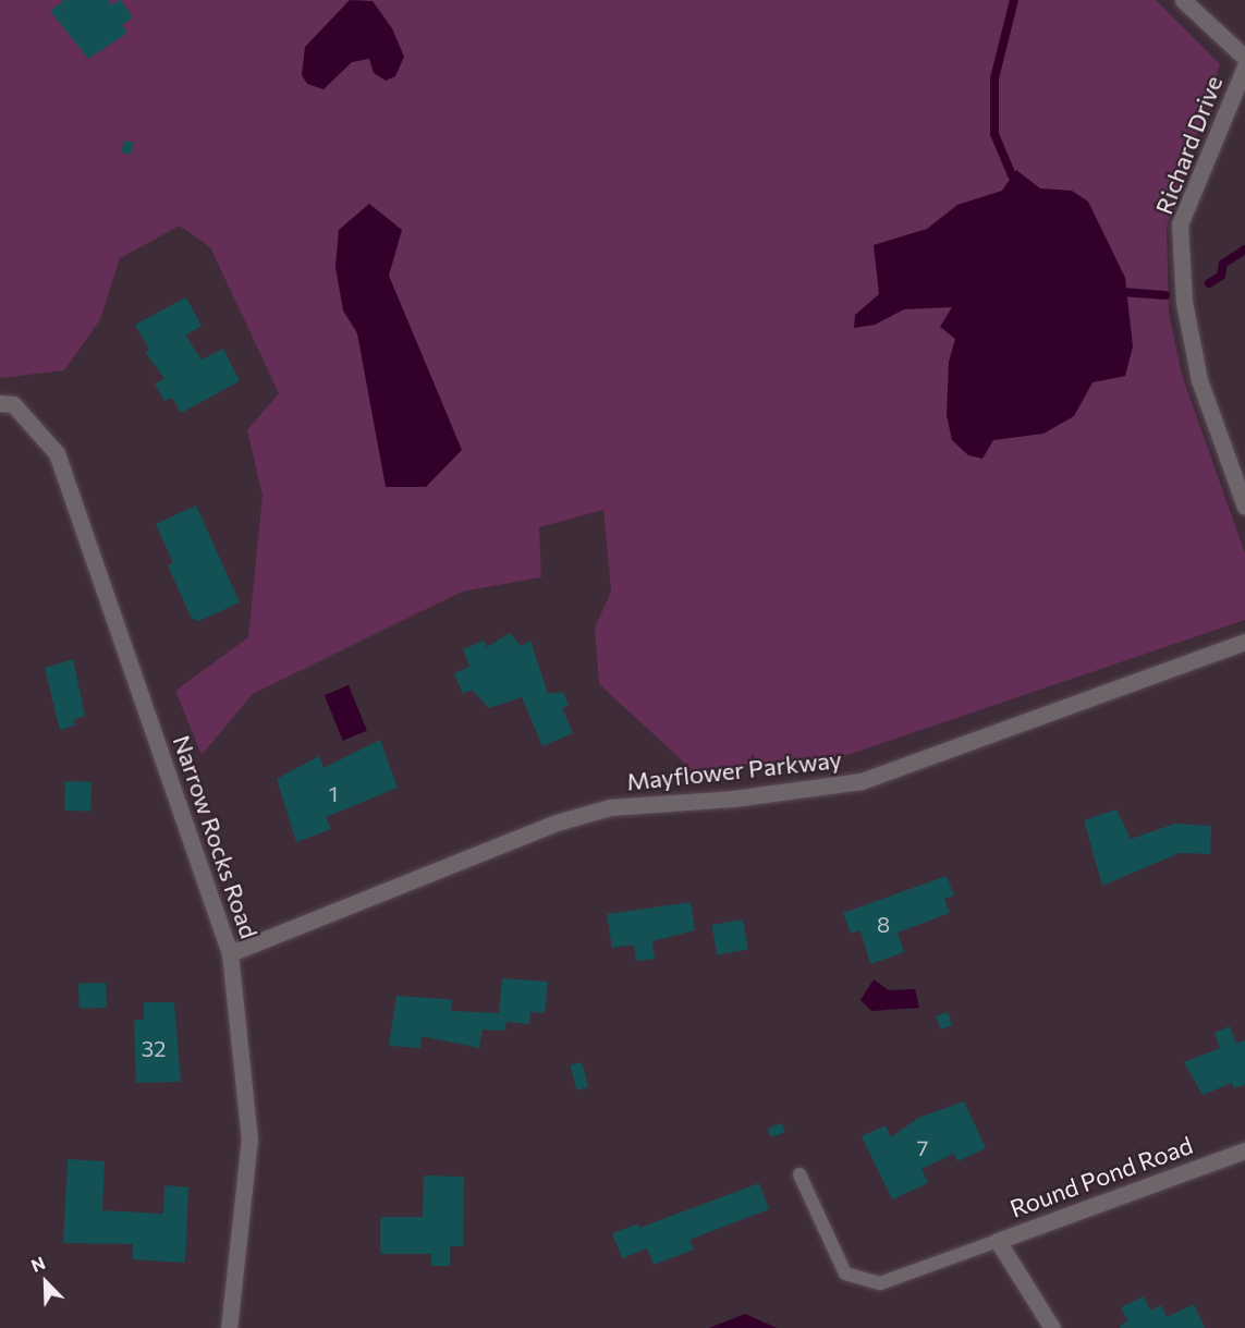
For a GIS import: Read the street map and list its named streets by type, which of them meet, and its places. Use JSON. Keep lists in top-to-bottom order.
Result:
{
  "streets": {
    "street": [
      "Richard Drive",
      "Mayflower Parkway",
      "Narrow Rocks Road",
      "Round Pond Road"
    ]
  },
  "crossings": [
    ["Mayflower Parkway", "Narrow Rocks Road"]
  ],
  "house_numbers": [
    "1",
    "8",
    "32",
    "7"
  ],
  "north": "top left"
}
